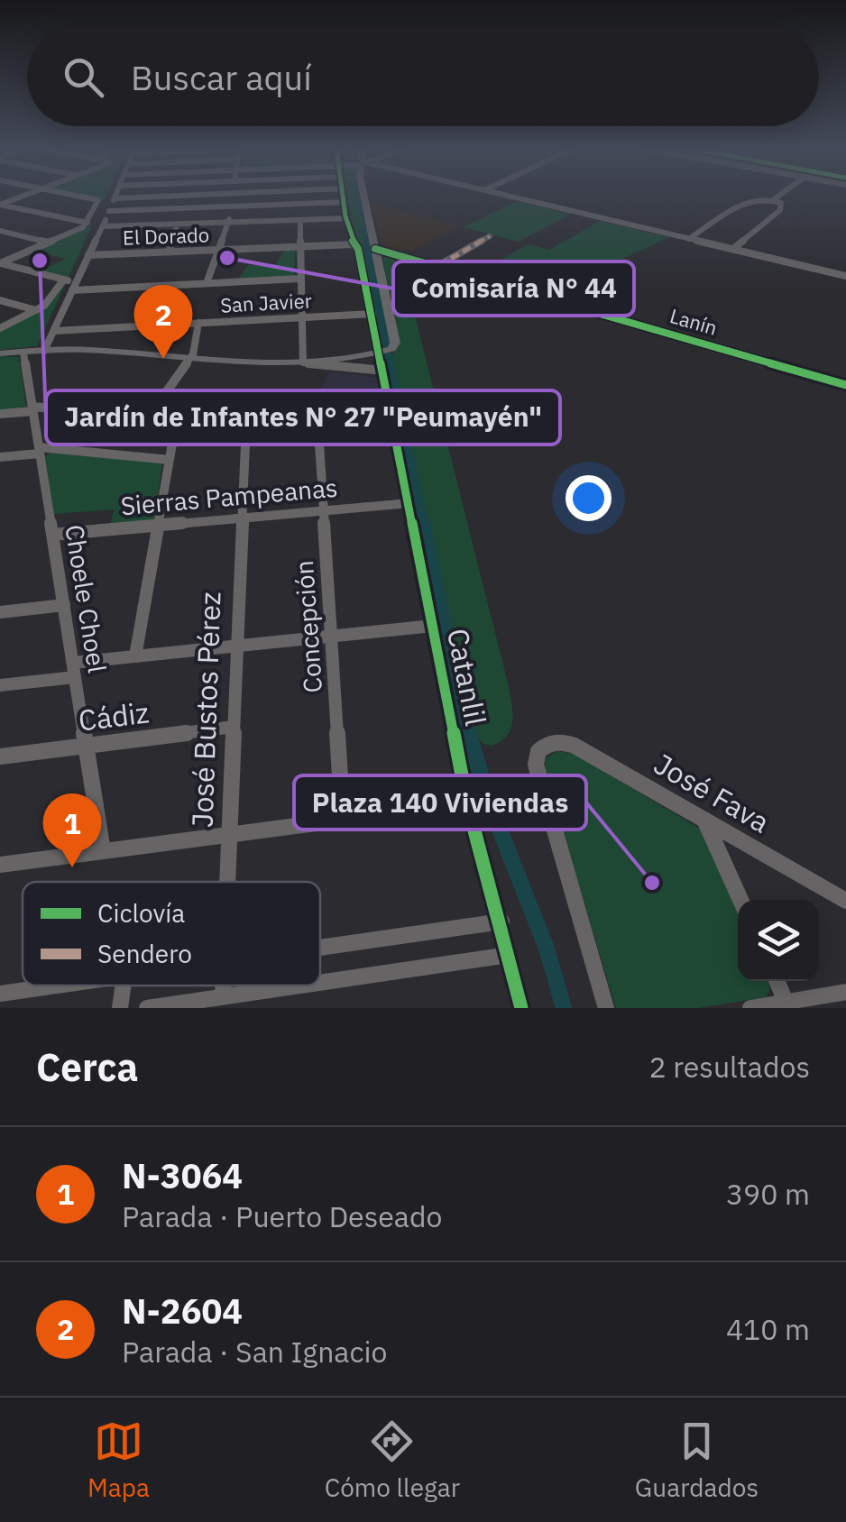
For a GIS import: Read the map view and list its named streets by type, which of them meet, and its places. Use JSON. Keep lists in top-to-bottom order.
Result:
{
  "streets": {
    "main road": ["Lanín"],
    "street": [
      "El Dorado",
      "San Javier",
      "Sierras Pampeanas",
      "Choele Choel",
      "Concepción",
      "Catanlil",
      "José Bustos Pérez",
      "Cádiz",
      "José Fava"
    ]
  },
  "crossings": [
    ["El Dorado", "Catanlil"],
    ["San Javier", "Catanlil"],
    ["Sierras Pampeanas", "Choele Choel"],
    ["Sierras Pampeanas", "Concepción"],
    ["Sierras Pampeanas", "Catanlil"],
    ["Sierras Pampeanas", "José Bustos Pérez"],
    ["Choele Choel", "Cádiz"],
    ["José Bustos Pérez", "Cádiz"]
  ],
  "places": ["Comisaría N° 44", "Jardín de Infantes N° 27 \"Peumayén\"", "Plaza 140 Viviendas"],
  "legend": ["Ciclovía", "Sendero"],
  "page": {
    "search": "Buscar aquí",
    "pins": ["2", "1"],
    "heading": ["Cerca", "2 resultados"],
    "list": [
      {
        "mark": "1",
        "name": "N-3064",
        "note": "Parada · Puerto Deseado",
        "value": "390 m"
      },
      {
        "mark": "2",
        "name": "N-2604",
        "note": "Parada · San Ignacio",
        "value": "410 m"
      }
    ],
    "nav": ["Mapa", "Cómo llegar", "Guardados"]
  }
}
